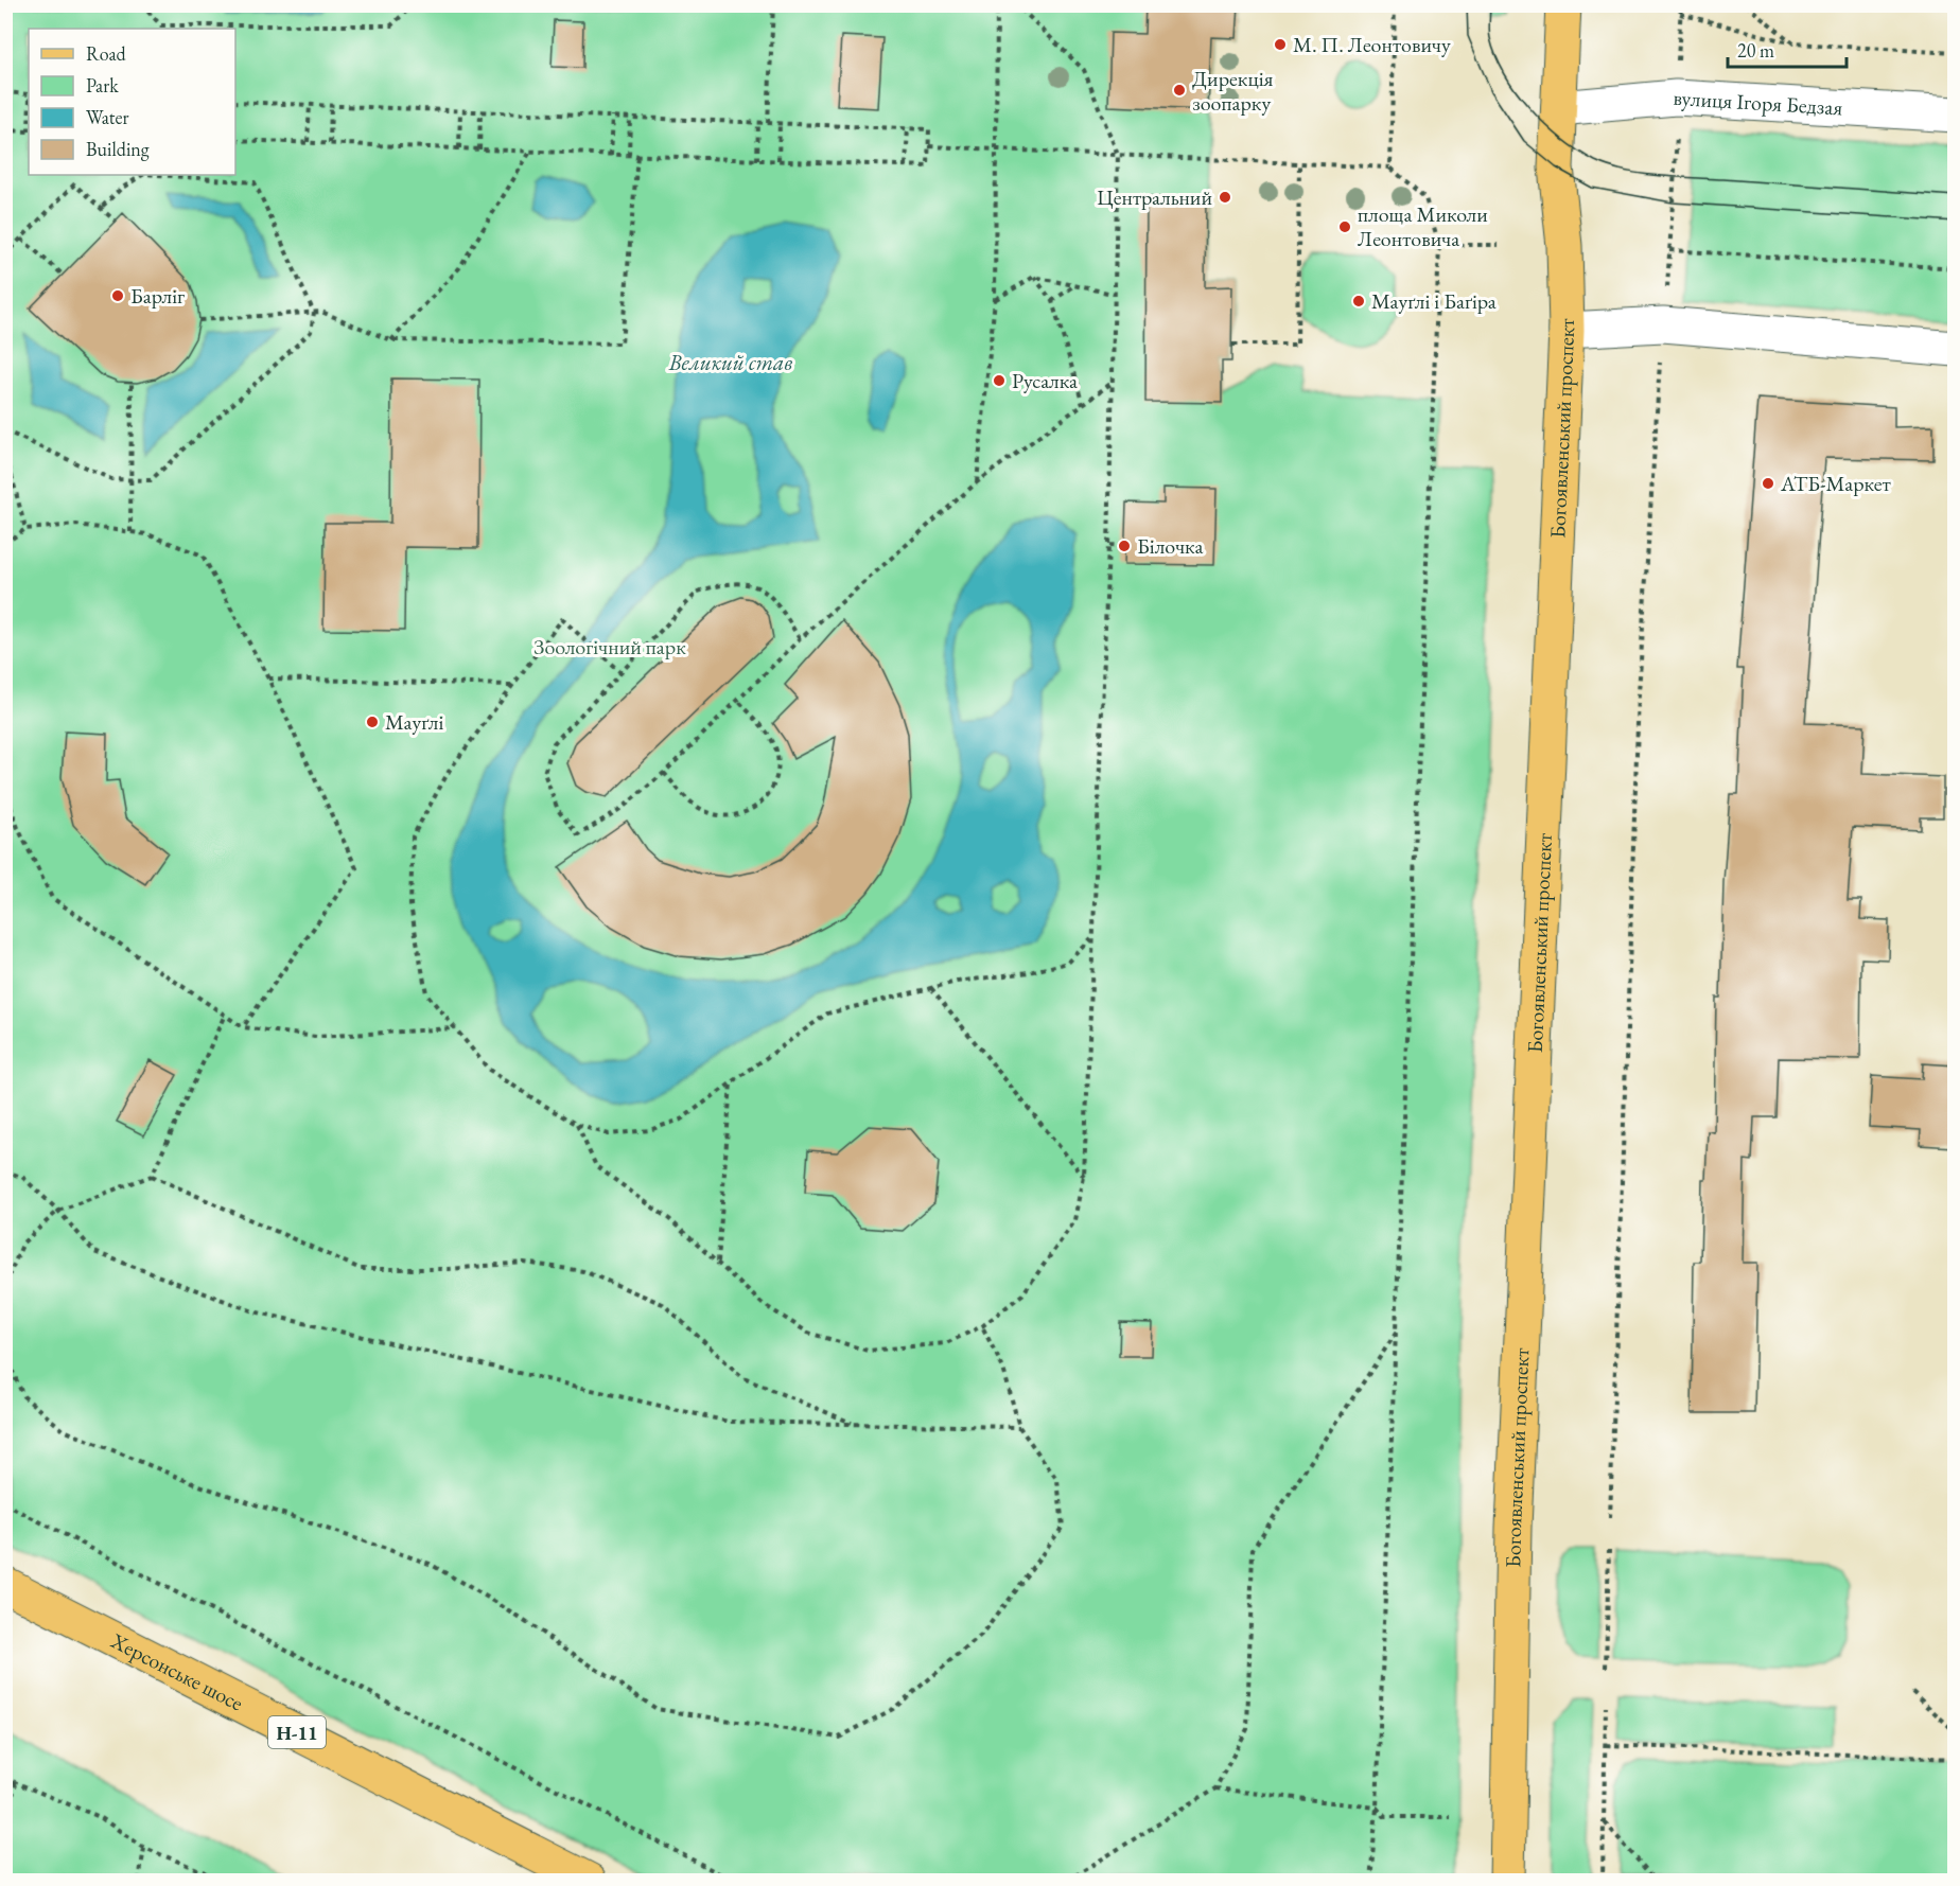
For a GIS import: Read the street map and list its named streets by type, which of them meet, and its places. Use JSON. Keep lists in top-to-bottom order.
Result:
{
  "streets": {
    "main road": ["Богоявленський проспект", "Херсонське шосе", "Н-11"],
    "street": ["вулиця Ігоря Бедзая"]
  },
  "crossings": [
    ["вулиця Ігоря Бедзая", "Богоявленський проспект"]
  ],
  "water": ["Великий став"],
  "parks": ["Зоологічний парк"],
  "places": [
    "М. П. Леонтовичу",
    "Дирекція зоопарку",
    "Центральний",
    "площа Миколи Леонтовича",
    "Барліг",
    "Мауґлі і Баґіра",
    "Русалка",
    "АТБ-Маркет",
    "Білочка",
    "Мауґлі"
  ],
  "legend": [
    "Road",
    "Park",
    "Water",
    "Building"
  ],
  "scale_bar": "20 m"
}
